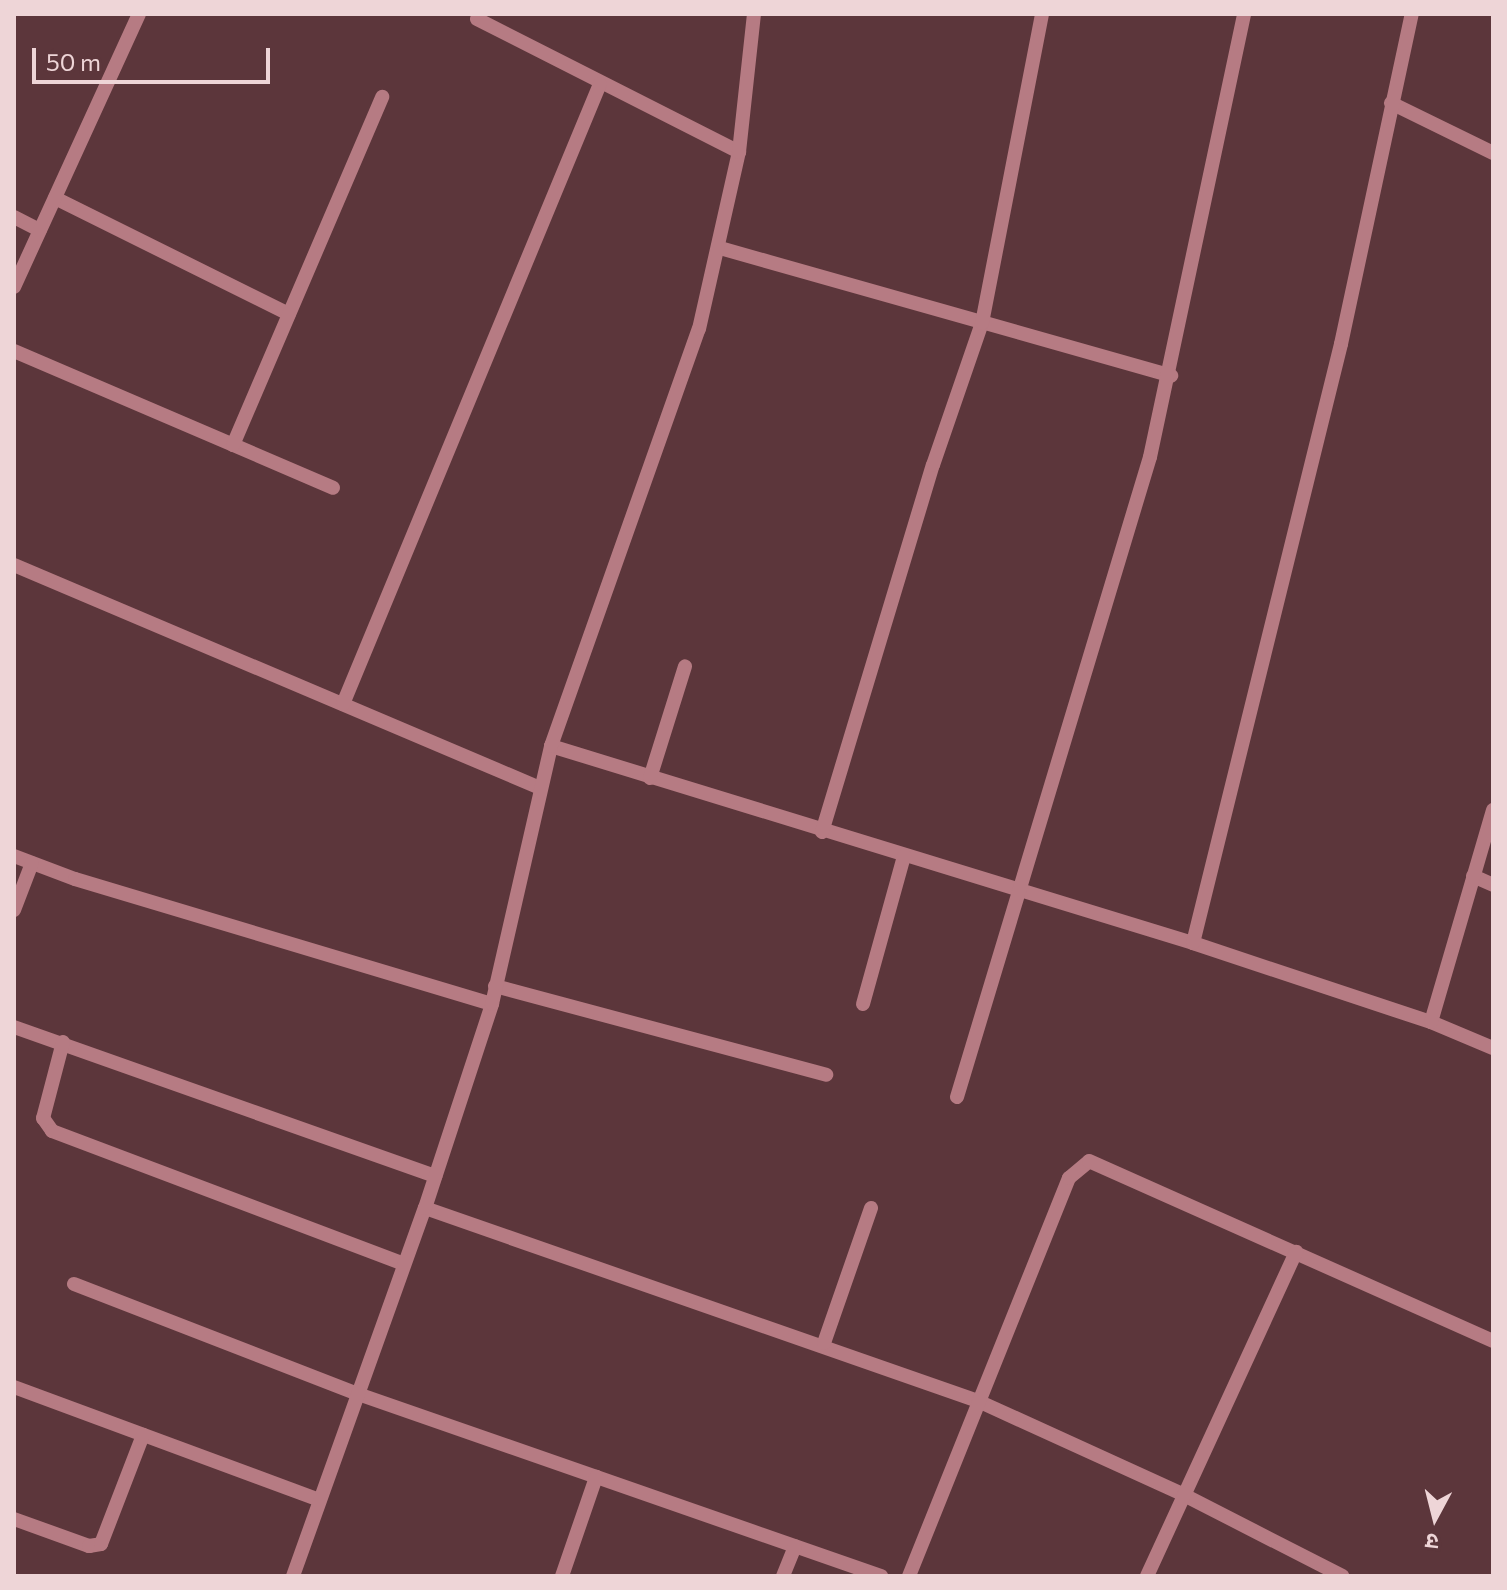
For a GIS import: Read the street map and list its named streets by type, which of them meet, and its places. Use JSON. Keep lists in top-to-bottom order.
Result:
{
  "scale_bar": "50 m",
  "north": "bottom"
}
